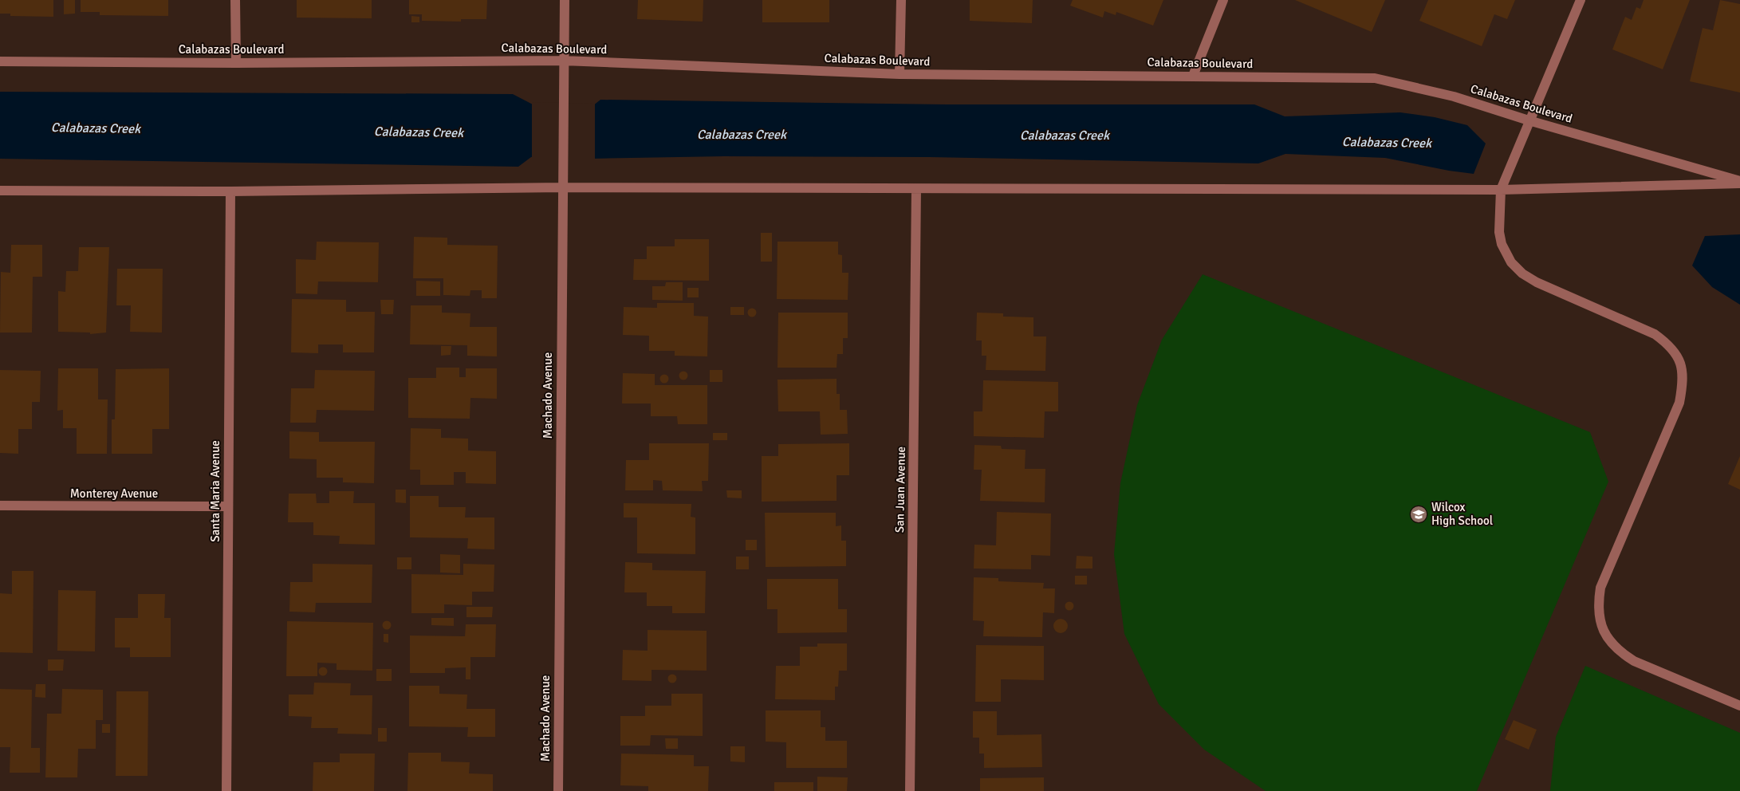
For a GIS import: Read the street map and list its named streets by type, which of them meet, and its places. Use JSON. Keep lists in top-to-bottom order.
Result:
{
  "streets": {
    "street": [
      "Calabazas Boulevard",
      "Machado Avenue",
      "San Juan Avenue",
      "Santa Maria Avenue",
      "Monterey Avenue"
    ]
  },
  "crossings": [
    ["Calabazas Boulevard", "Machado Avenue"],
    ["Santa Maria Avenue", "Monterey Avenue"]
  ],
  "water": ["Calabazas Creek"],
  "places": {
    "school or university": ["Wilcox High School"]
  }
}
